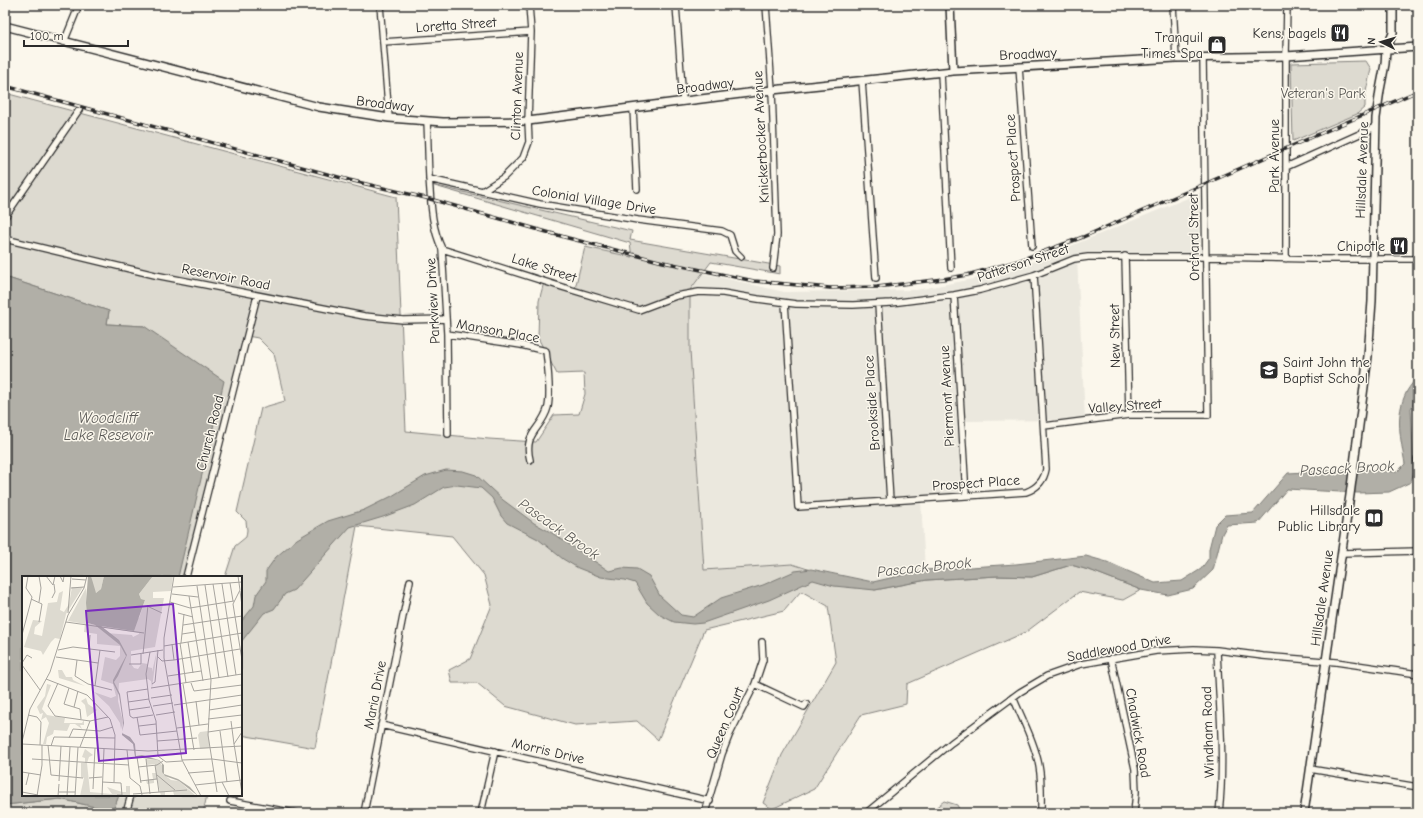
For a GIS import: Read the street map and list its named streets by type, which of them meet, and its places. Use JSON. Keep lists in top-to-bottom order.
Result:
{
  "streets": {
    "street": [
      "Loretta Street",
      "Broadway",
      "Clinton Avenue",
      "Knickerbocker Avenue",
      "Park Avenue",
      "Prospect Place",
      "Hillsdale Avenue",
      "Colonial Village Drive",
      "Orchard Street",
      "Patterson Street",
      "Lake Street",
      "Reservoir Road",
      "Parkview Drive",
      "Manson Place",
      "New Street",
      "Piermont Avenue",
      "Brookside Place",
      "Valley Street",
      "Church Road",
      "Saddlewood Drive",
      "Maria Drive",
      "Queen Court",
      "Windham Road",
      "Chadwick Road",
      "Morris Drive"
    ]
  },
  "crossings": [
    ["Loretta Street", "Clinton Avenue"],
    ["Broadway", "Clinton Avenue"],
    ["Broadway", "Knickerbocker Avenue"],
    ["Broadway", "Park Avenue"],
    ["Broadway", "Prospect Place"],
    ["Broadway", "Hillsdale Avenue"],
    ["Broadway", "Orchard Street"],
    ["Broadway", "Parkview Drive"],
    ["Clinton Avenue", "Colonial Village Drive"],
    ["Park Avenue", "Patterson Street"],
    ["Prospect Place", "Patterson Street"],
    ["Prospect Place", "Piermont Avenue"],
    ["Prospect Place", "Brookside Place"],
    ["Prospect Place", "Valley Street"],
    ["Hillsdale Avenue", "Patterson Street"],
    ["Hillsdale Avenue", "Saddlewood Drive"],
    ["Colonial Village Drive", "Parkview Drive"],
    ["Orchard Street", "Patterson Street"],
    ["Orchard Street", "Valley Street"],
    ["Patterson Street", "Lake Street"],
    ["Patterson Street", "New Street"],
    ["Patterson Street", "Piermont Avenue"],
    ["Patterson Street", "Brookside Place"],
    ["Lake Street", "Parkview Drive"],
    ["Reservoir Road", "Parkview Drive"],
    ["Reservoir Road", "Church Road"],
    ["Parkview Drive", "Manson Place"],
    ["New Street", "Valley Street"],
    ["Saddlewood Drive", "Windham Road"],
    ["Saddlewood Drive", "Chadwick Road"],
    ["Maria Drive", "Morris Drive"],
    ["Queen Court", "Morris Drive"]
  ],
  "water": ["Woodcliff Lake Resevoir", "Pascack Brook"],
  "parks": ["Veteran's Park"],
  "places": {
    "restaurant": ["Kens, bagels", "Chipotle"],
    "shop": ["Tranquil Times Spa"],
    "school or university": ["Saint John the Baptist School"],
    "library": ["Hillsdale Public Library"]
  },
  "scale_bar": "100 m",
  "north": "left"
}
